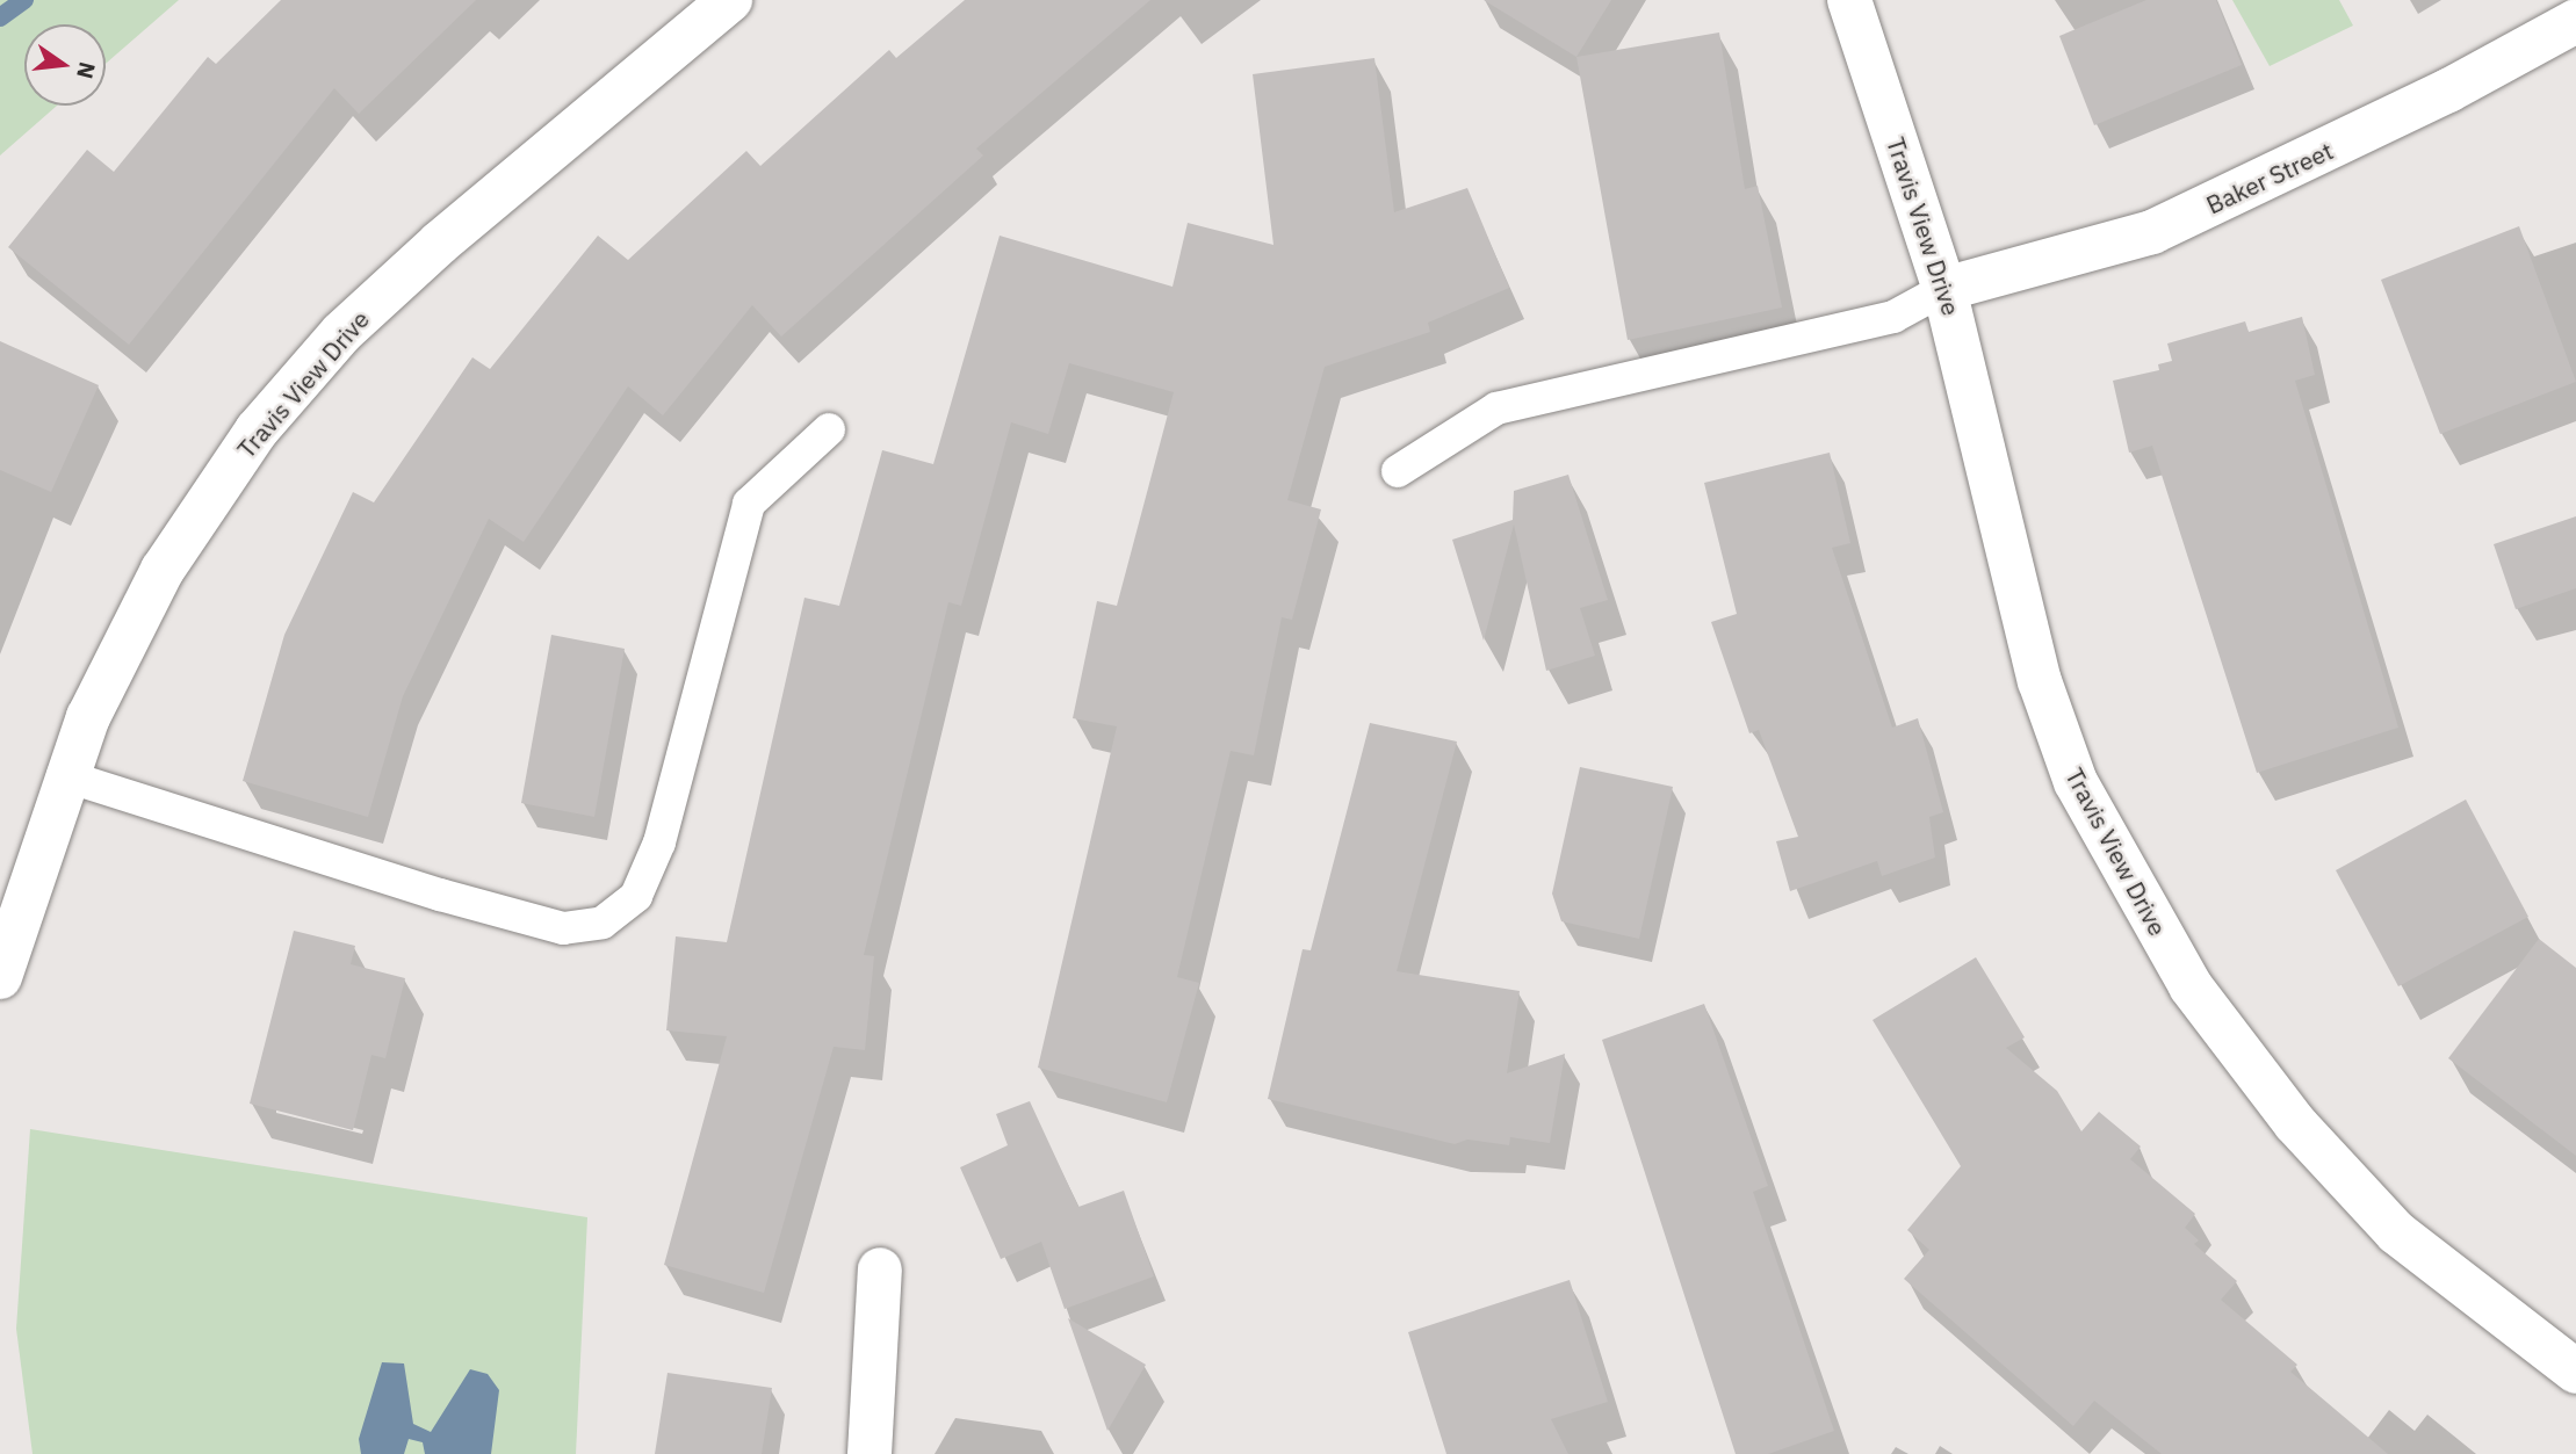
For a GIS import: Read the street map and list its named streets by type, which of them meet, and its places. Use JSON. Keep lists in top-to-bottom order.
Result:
{
  "streets": {
    "street": ["Baker Street", "Travis View Drive"]
  },
  "crossings": [
    ["Baker Street", "Travis View Drive"]
  ],
  "north": "right"
}
